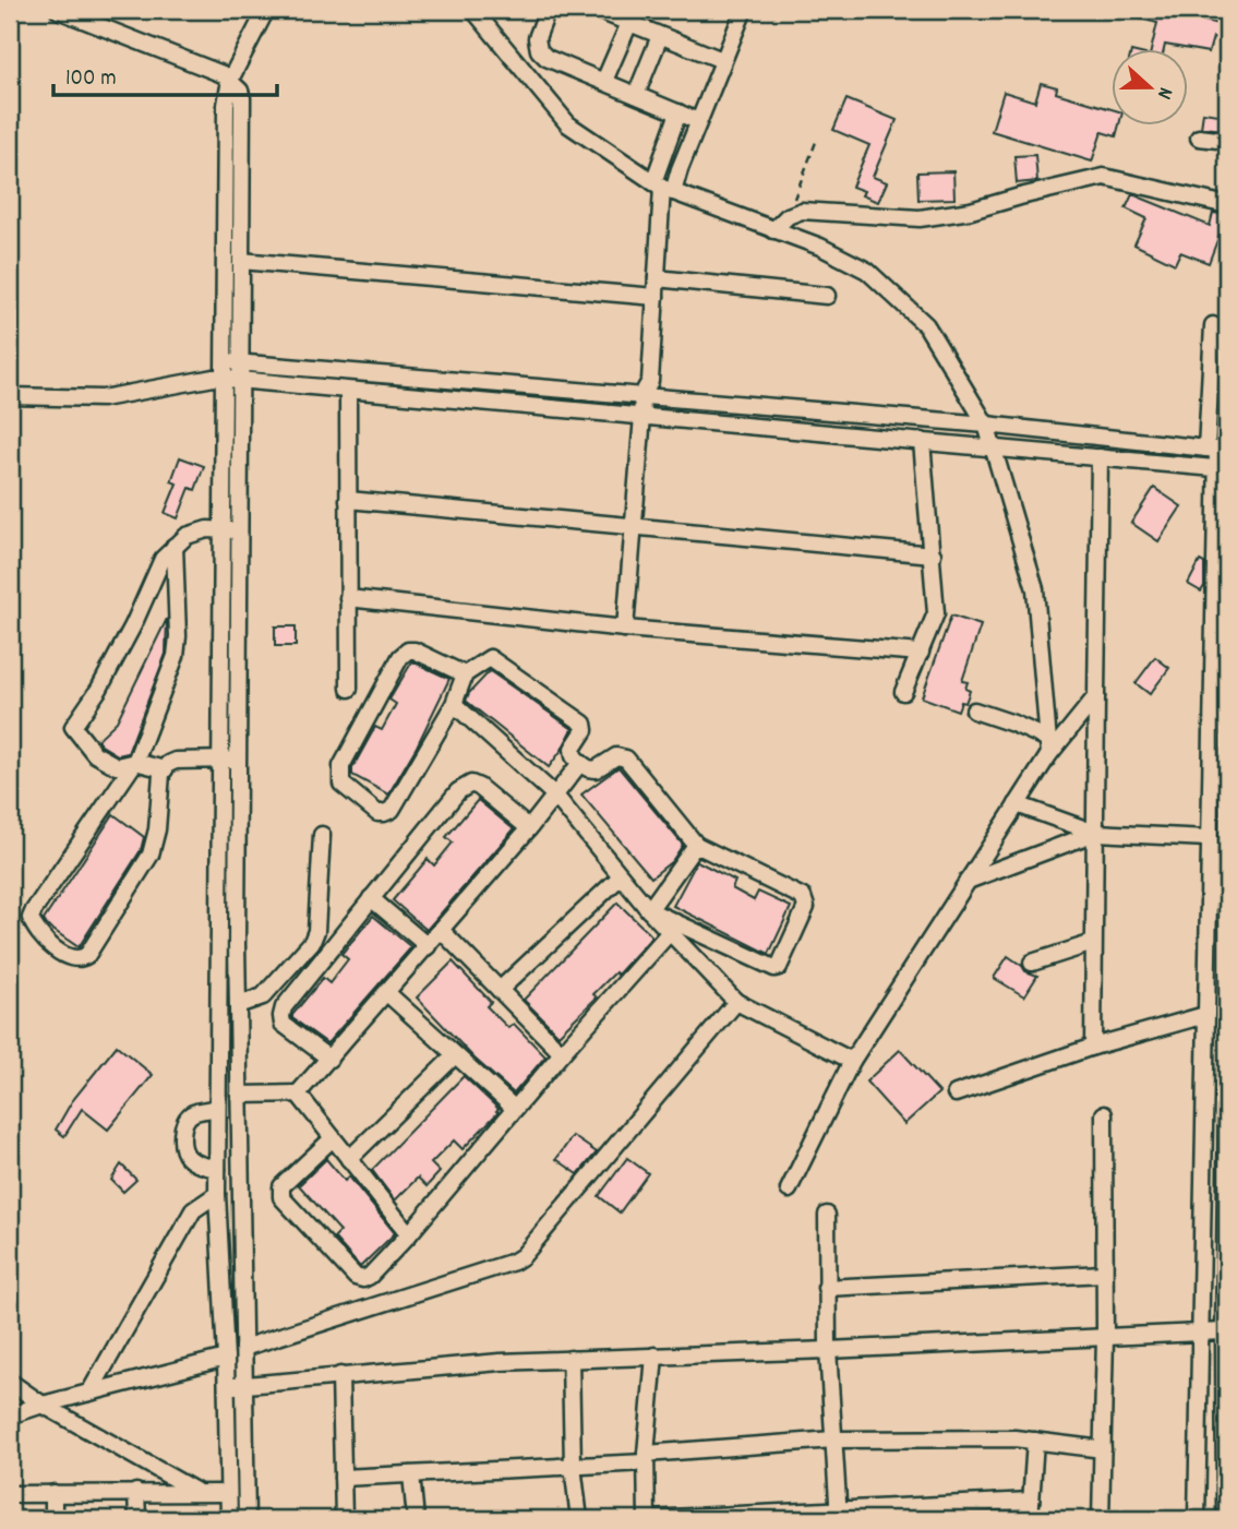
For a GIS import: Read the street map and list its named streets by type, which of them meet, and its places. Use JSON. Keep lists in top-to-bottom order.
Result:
{
  "scale_bar": "100 m",
  "north": "right"
}
